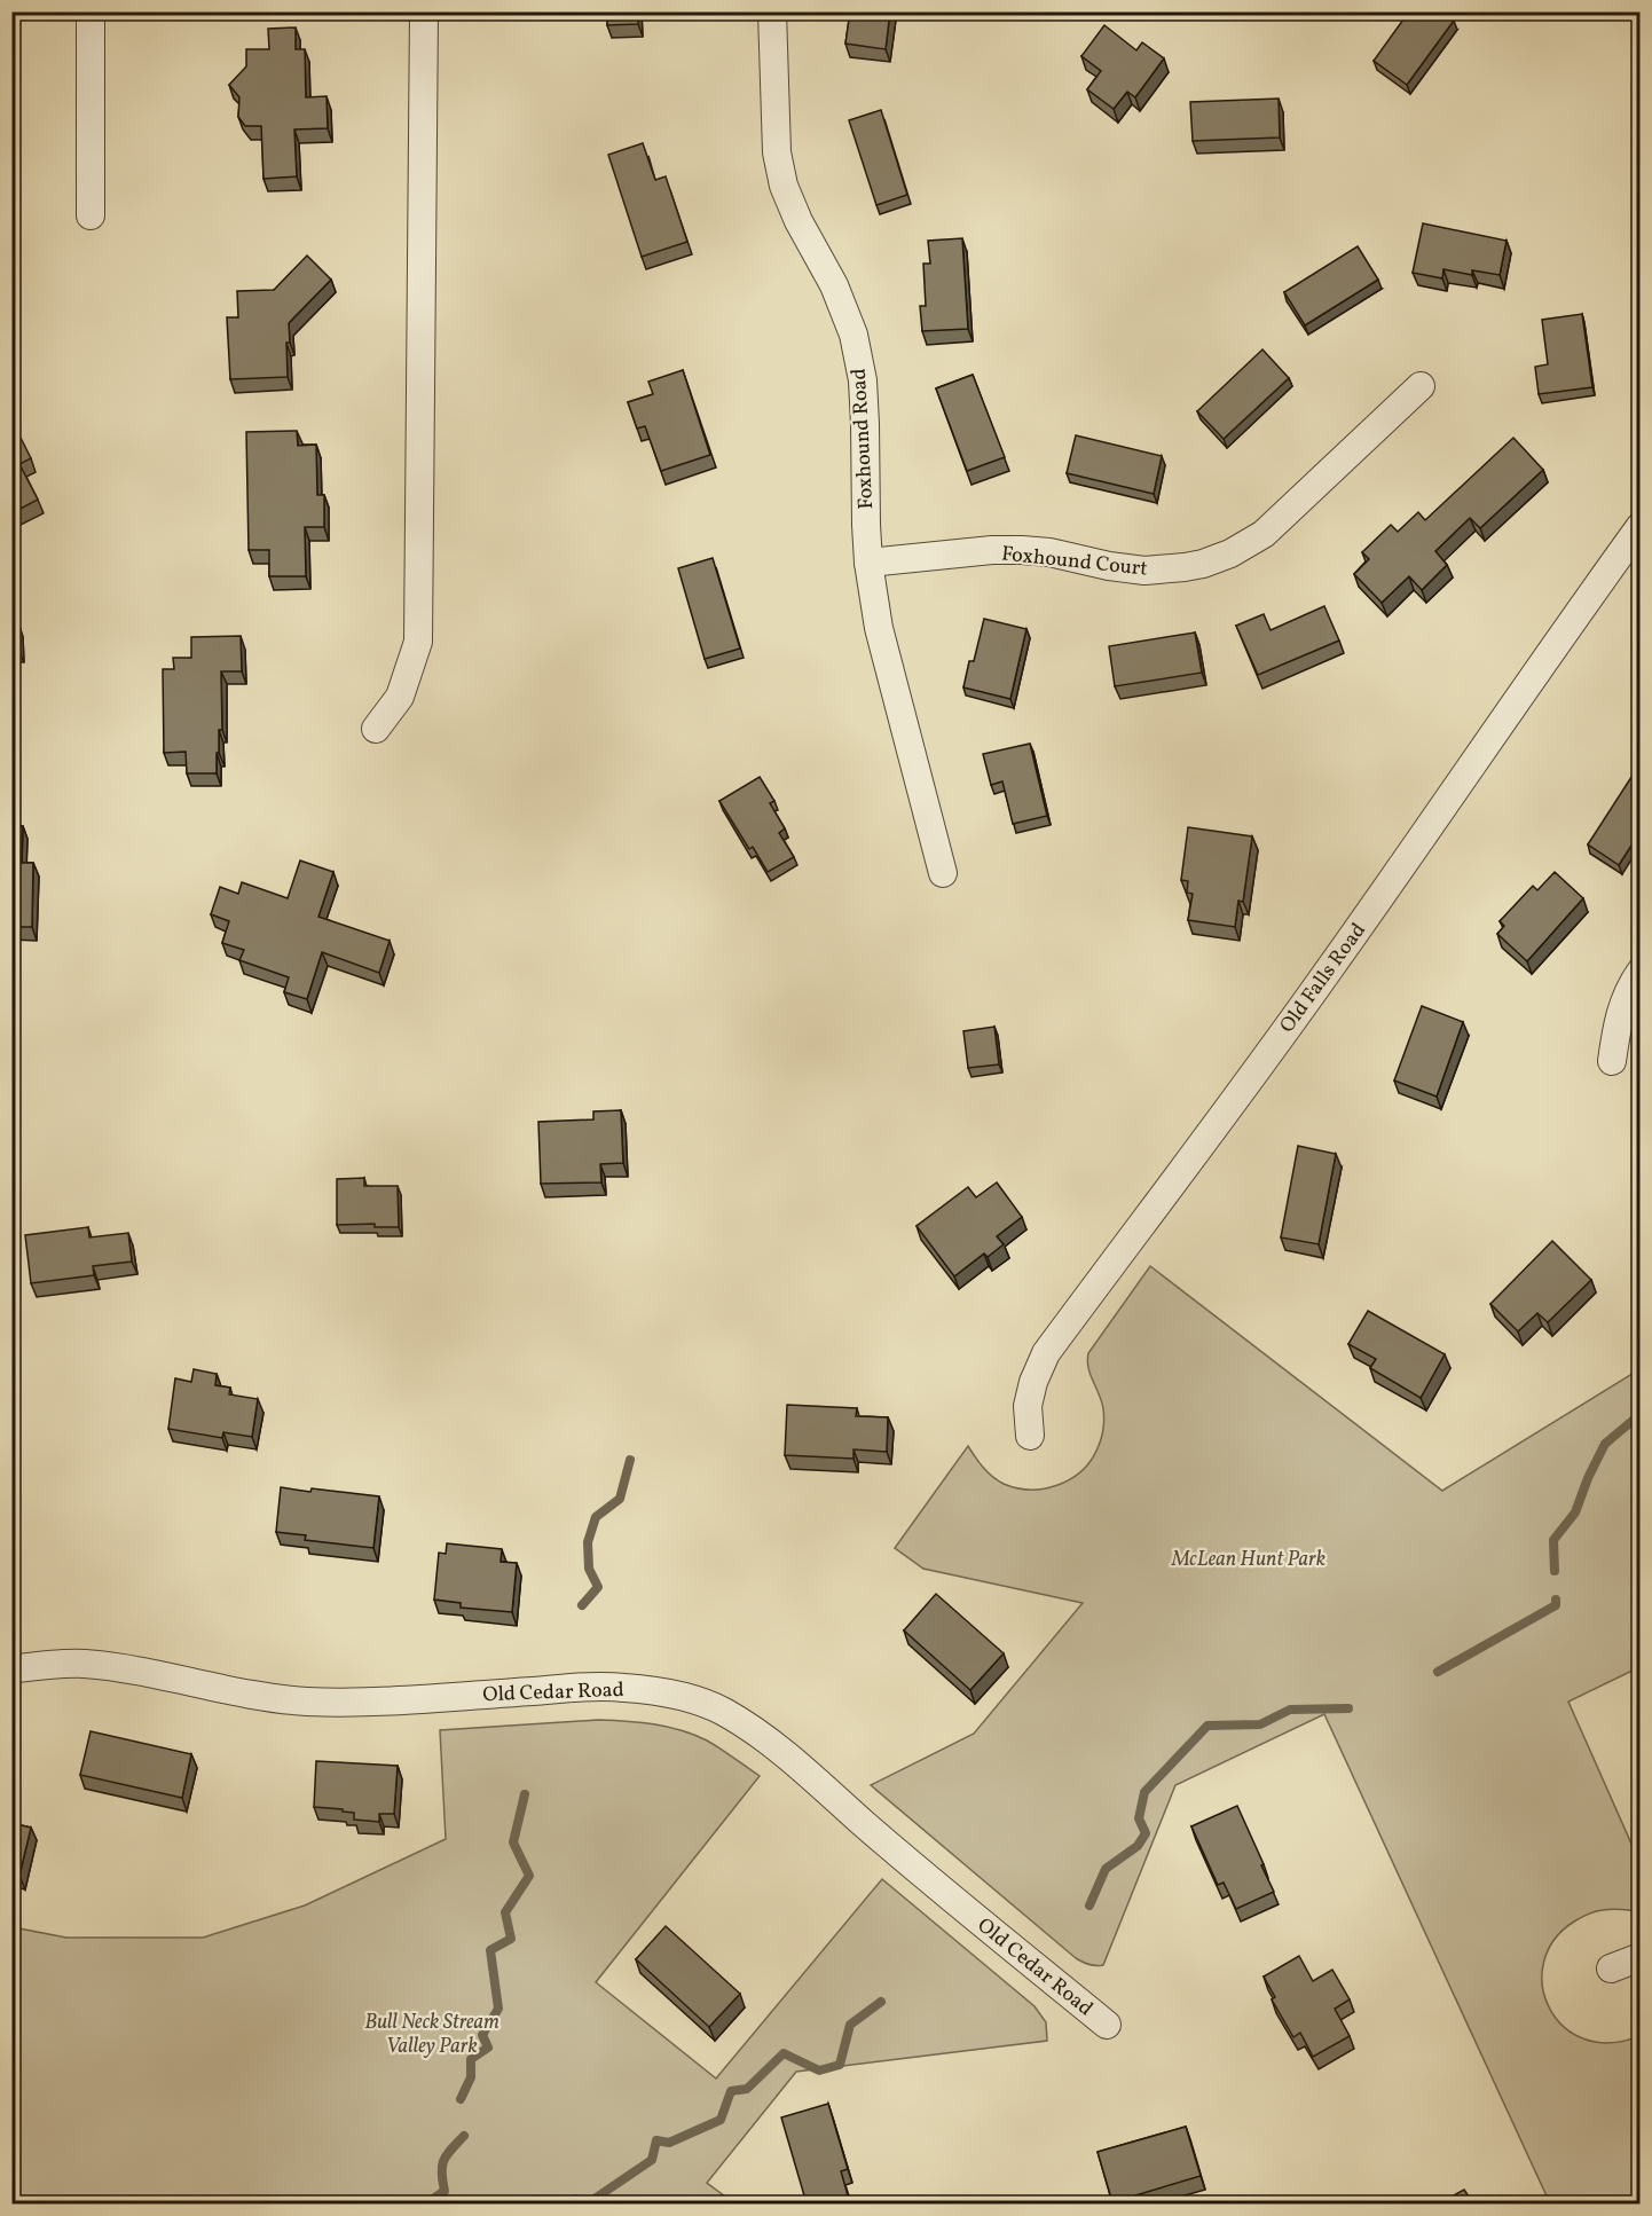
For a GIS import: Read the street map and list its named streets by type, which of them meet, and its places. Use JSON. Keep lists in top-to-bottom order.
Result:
{
  "streets": {
    "street": [
      "Foxhound Road",
      "Foxhound Court",
      "Old Falls Road",
      "Old Cedar Road"
    ]
  },
  "crossings": [
    ["Foxhound Road", "Foxhound Court"]
  ],
  "parks": ["McLean Hunt Park", "Bull Neck Stream Valley Park"]
}
